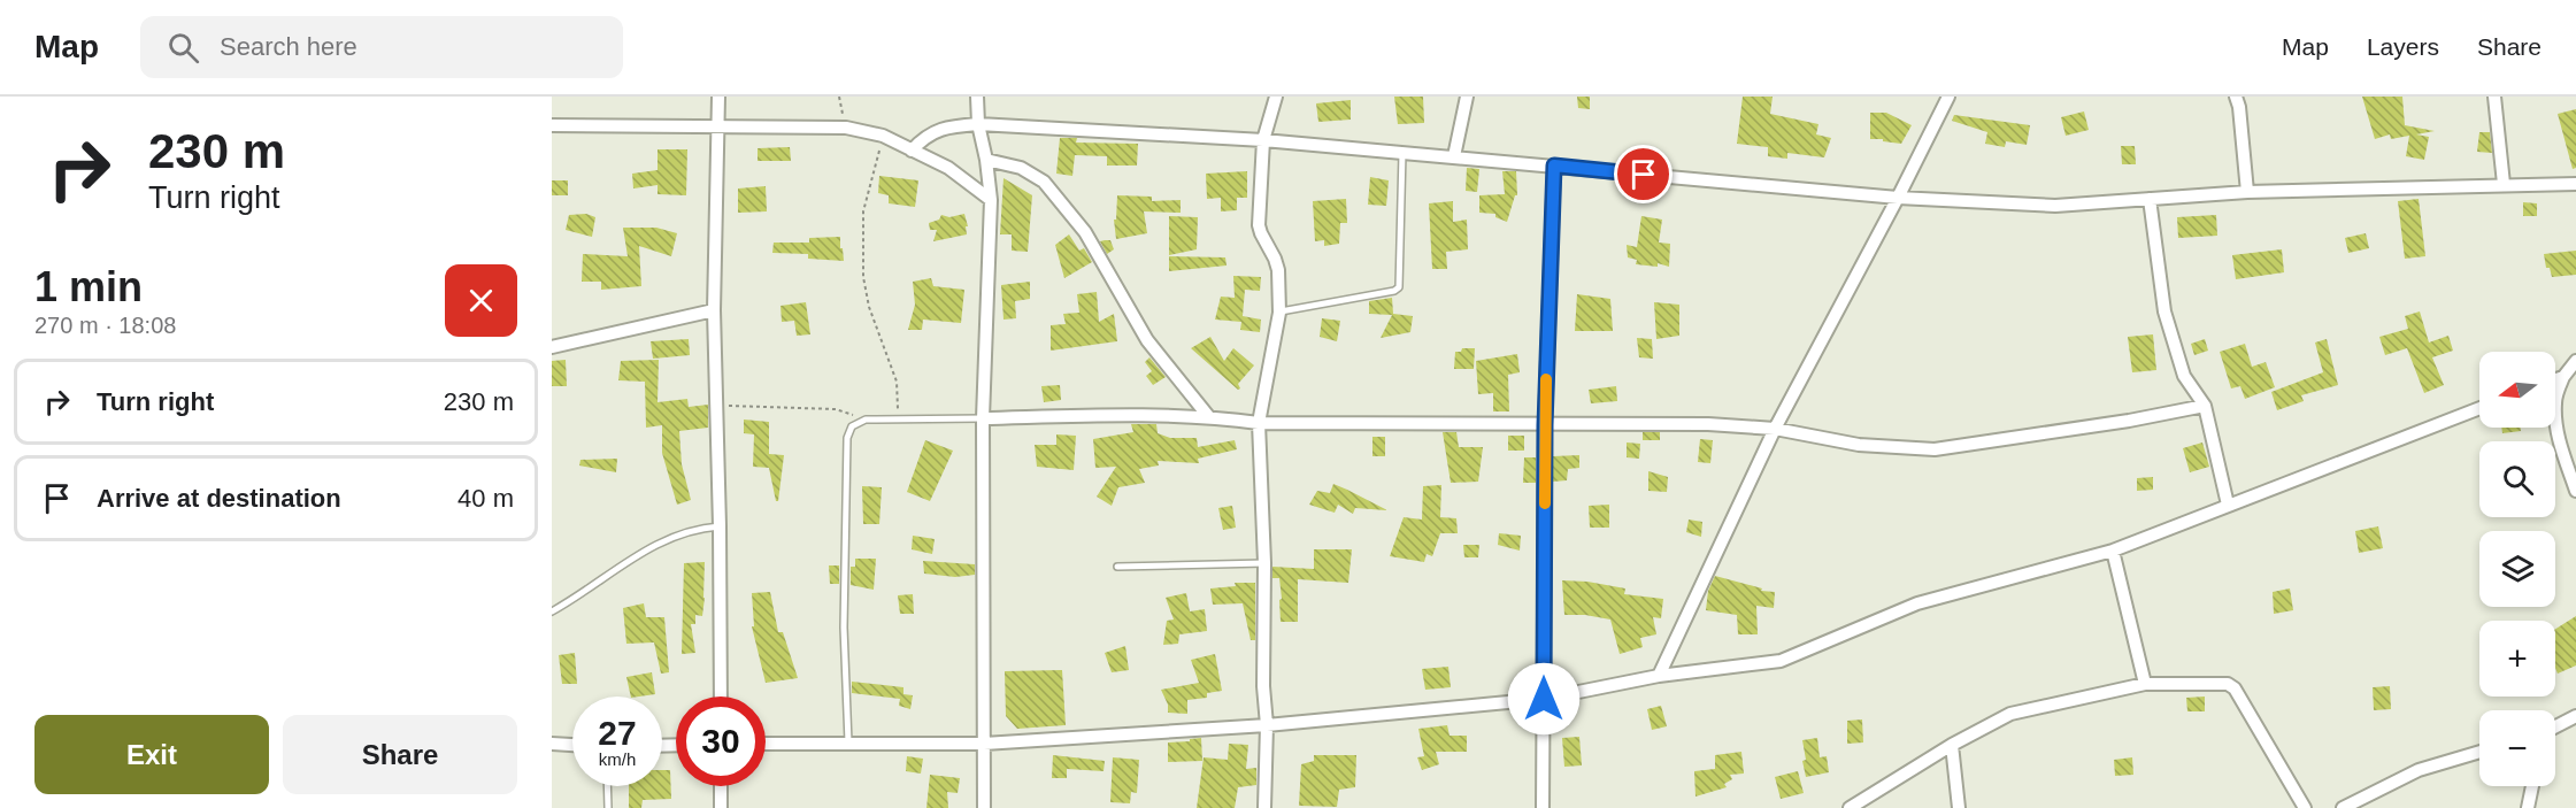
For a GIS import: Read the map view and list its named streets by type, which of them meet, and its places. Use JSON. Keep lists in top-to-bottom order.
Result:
{
  "north": "left",
  "page": {
    "header": "Map",
    "search": "Search here",
    "nav": ["Map", "Layers", "Share"],
    "turn": ["230 m", "Turn right"],
    "heading": ["1 min", "270 m · 18:08"],
    "map_buttons": ["+", "−"],
    "list": [
      {
        "name": "Turn right",
        "value": "230 m"
      },
      {
        "name": "Arrive at destination",
        "value": "40 m"
      }
    ],
    "speed": "27 km/h",
    "limit": "30",
    "buttons": ["Exit", "Share"]
  }
}
